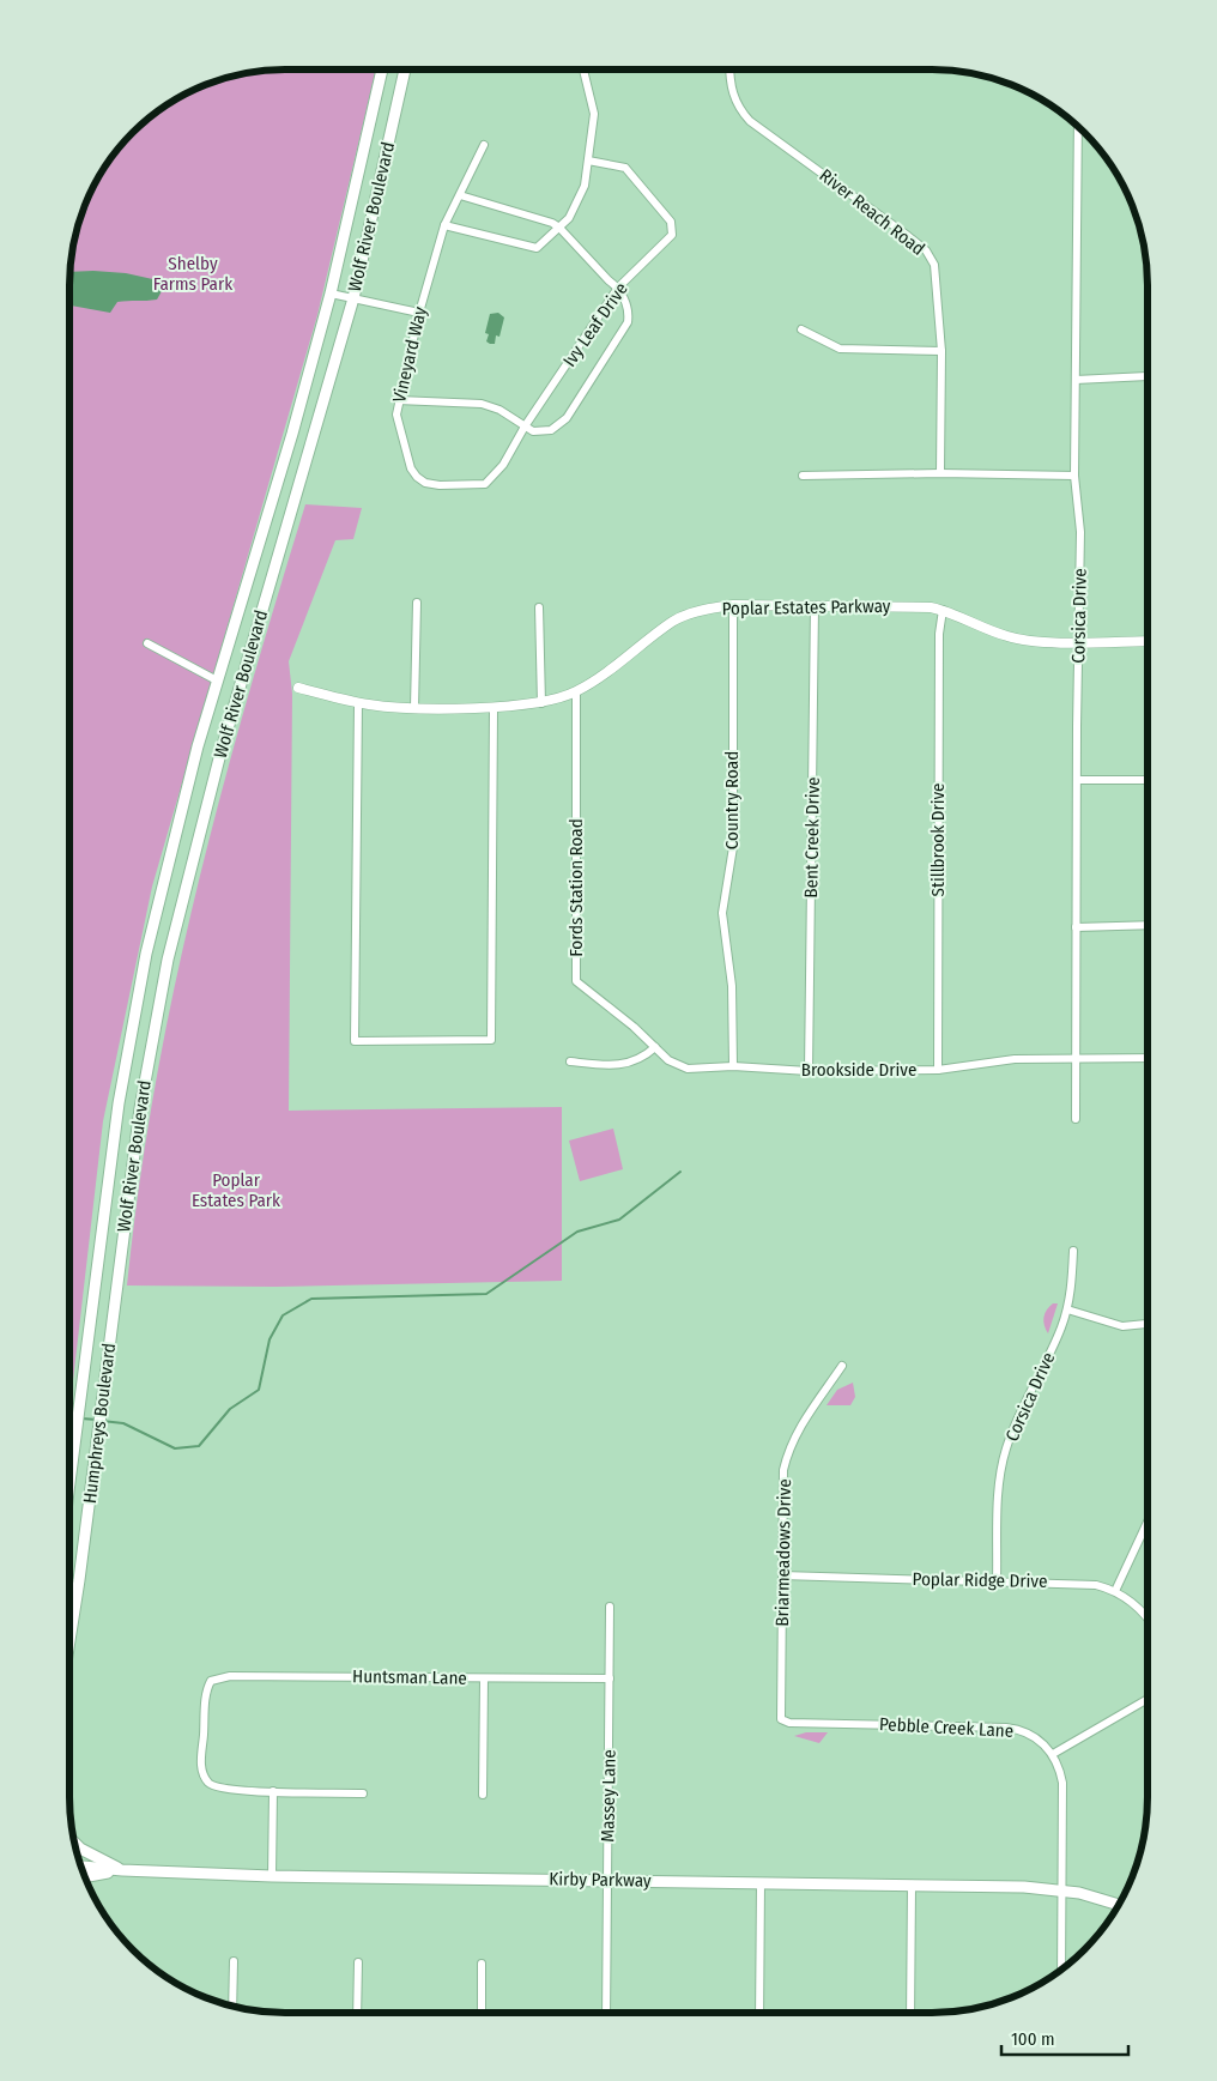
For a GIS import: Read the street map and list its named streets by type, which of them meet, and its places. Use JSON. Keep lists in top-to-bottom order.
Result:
{
  "streets": {
    "main road": ["Wolf River Boulevard", "Humphreys Boulevard", "Kirby Parkway"],
    "street": [
      "River Reach Road",
      "Ivy Leaf Drive",
      "Vineyard Way",
      "Poplar Estates Parkway",
      "Corsica Drive",
      "Country Road",
      "Bent Creek Drive",
      "Stillbrook Drive",
      "Fords Station Road",
      "Brookside Drive",
      "Briarmeadows Drive",
      "Poplar Ridge Drive",
      "Huntsman Lane",
      "Pebble Creek Lane",
      "Massey Lane"
    ]
  },
  "crossings": [
    ["Wolf River Boulevard", "Humphreys Boulevard"],
    ["Ivy Leaf Drive", "Vineyard Way"],
    ["Poplar Estates Parkway", "Corsica Drive"],
    ["Poplar Estates Parkway", "Country Road"],
    ["Poplar Estates Parkway", "Bent Creek Drive"],
    ["Poplar Estates Parkway", "Stillbrook Drive"],
    ["Poplar Estates Parkway", "Fords Station Road"],
    ["Corsica Drive", "Brookside Drive"],
    ["Corsica Drive", "Poplar Ridge Drive"],
    ["Country Road", "Brookside Drive"],
    ["Bent Creek Drive", "Brookside Drive"],
    ["Stillbrook Drive", "Brookside Drive"],
    ["Fords Station Road", "Brookside Drive"],
    ["Briarmeadows Drive", "Poplar Ridge Drive"],
    ["Briarmeadows Drive", "Pebble Creek Lane"],
    ["Huntsman Lane", "Massey Lane"],
    ["Massey Lane", "Kirby Parkway"]
  ],
  "parks": ["Shelby Farms Park", "Poplar Estates Park"],
  "scale_bar": "100 m"
}
